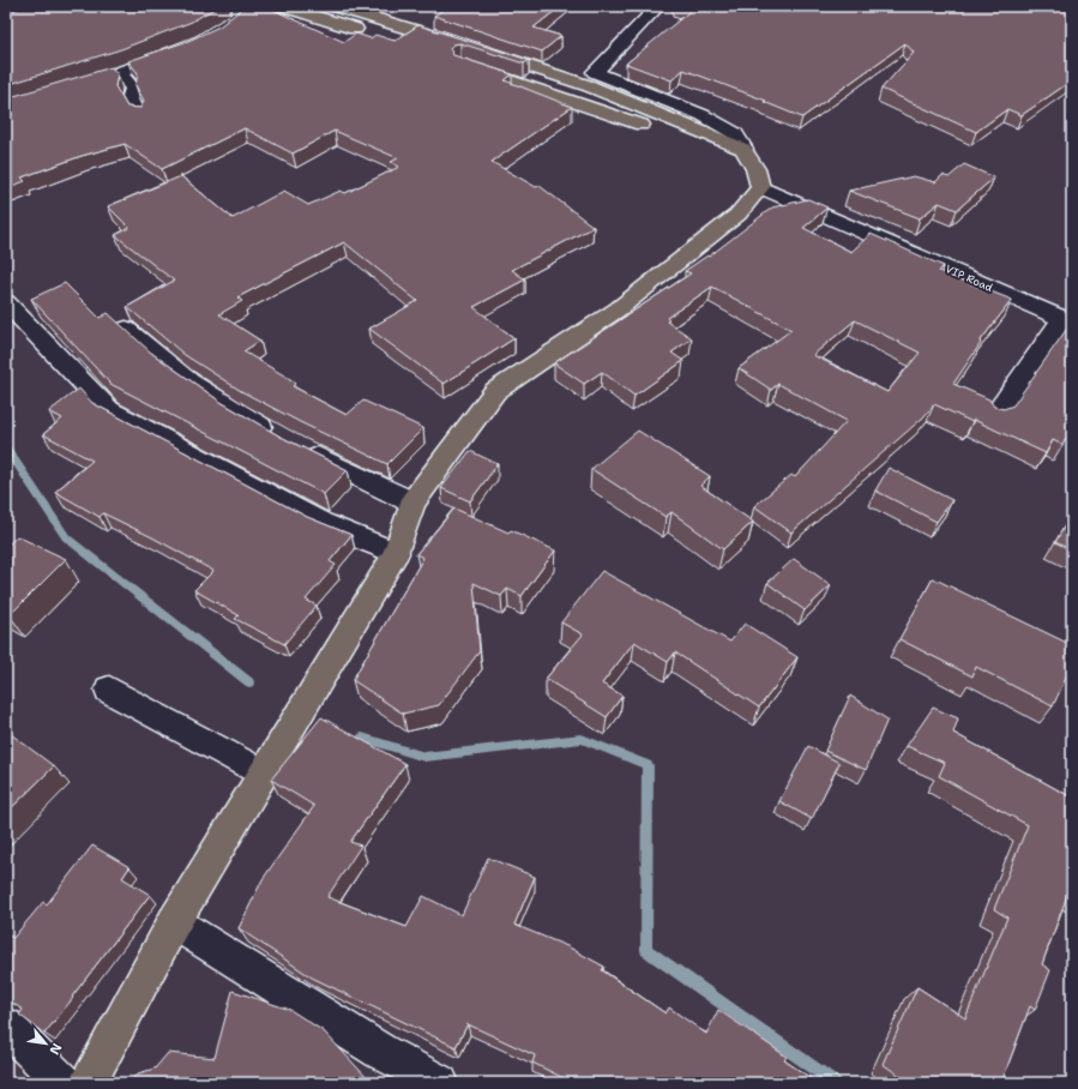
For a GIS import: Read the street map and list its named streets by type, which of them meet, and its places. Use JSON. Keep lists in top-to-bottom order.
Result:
{
  "streets": {
    "street": ["VIP Road"]
  },
  "north": "bottom right"
}
